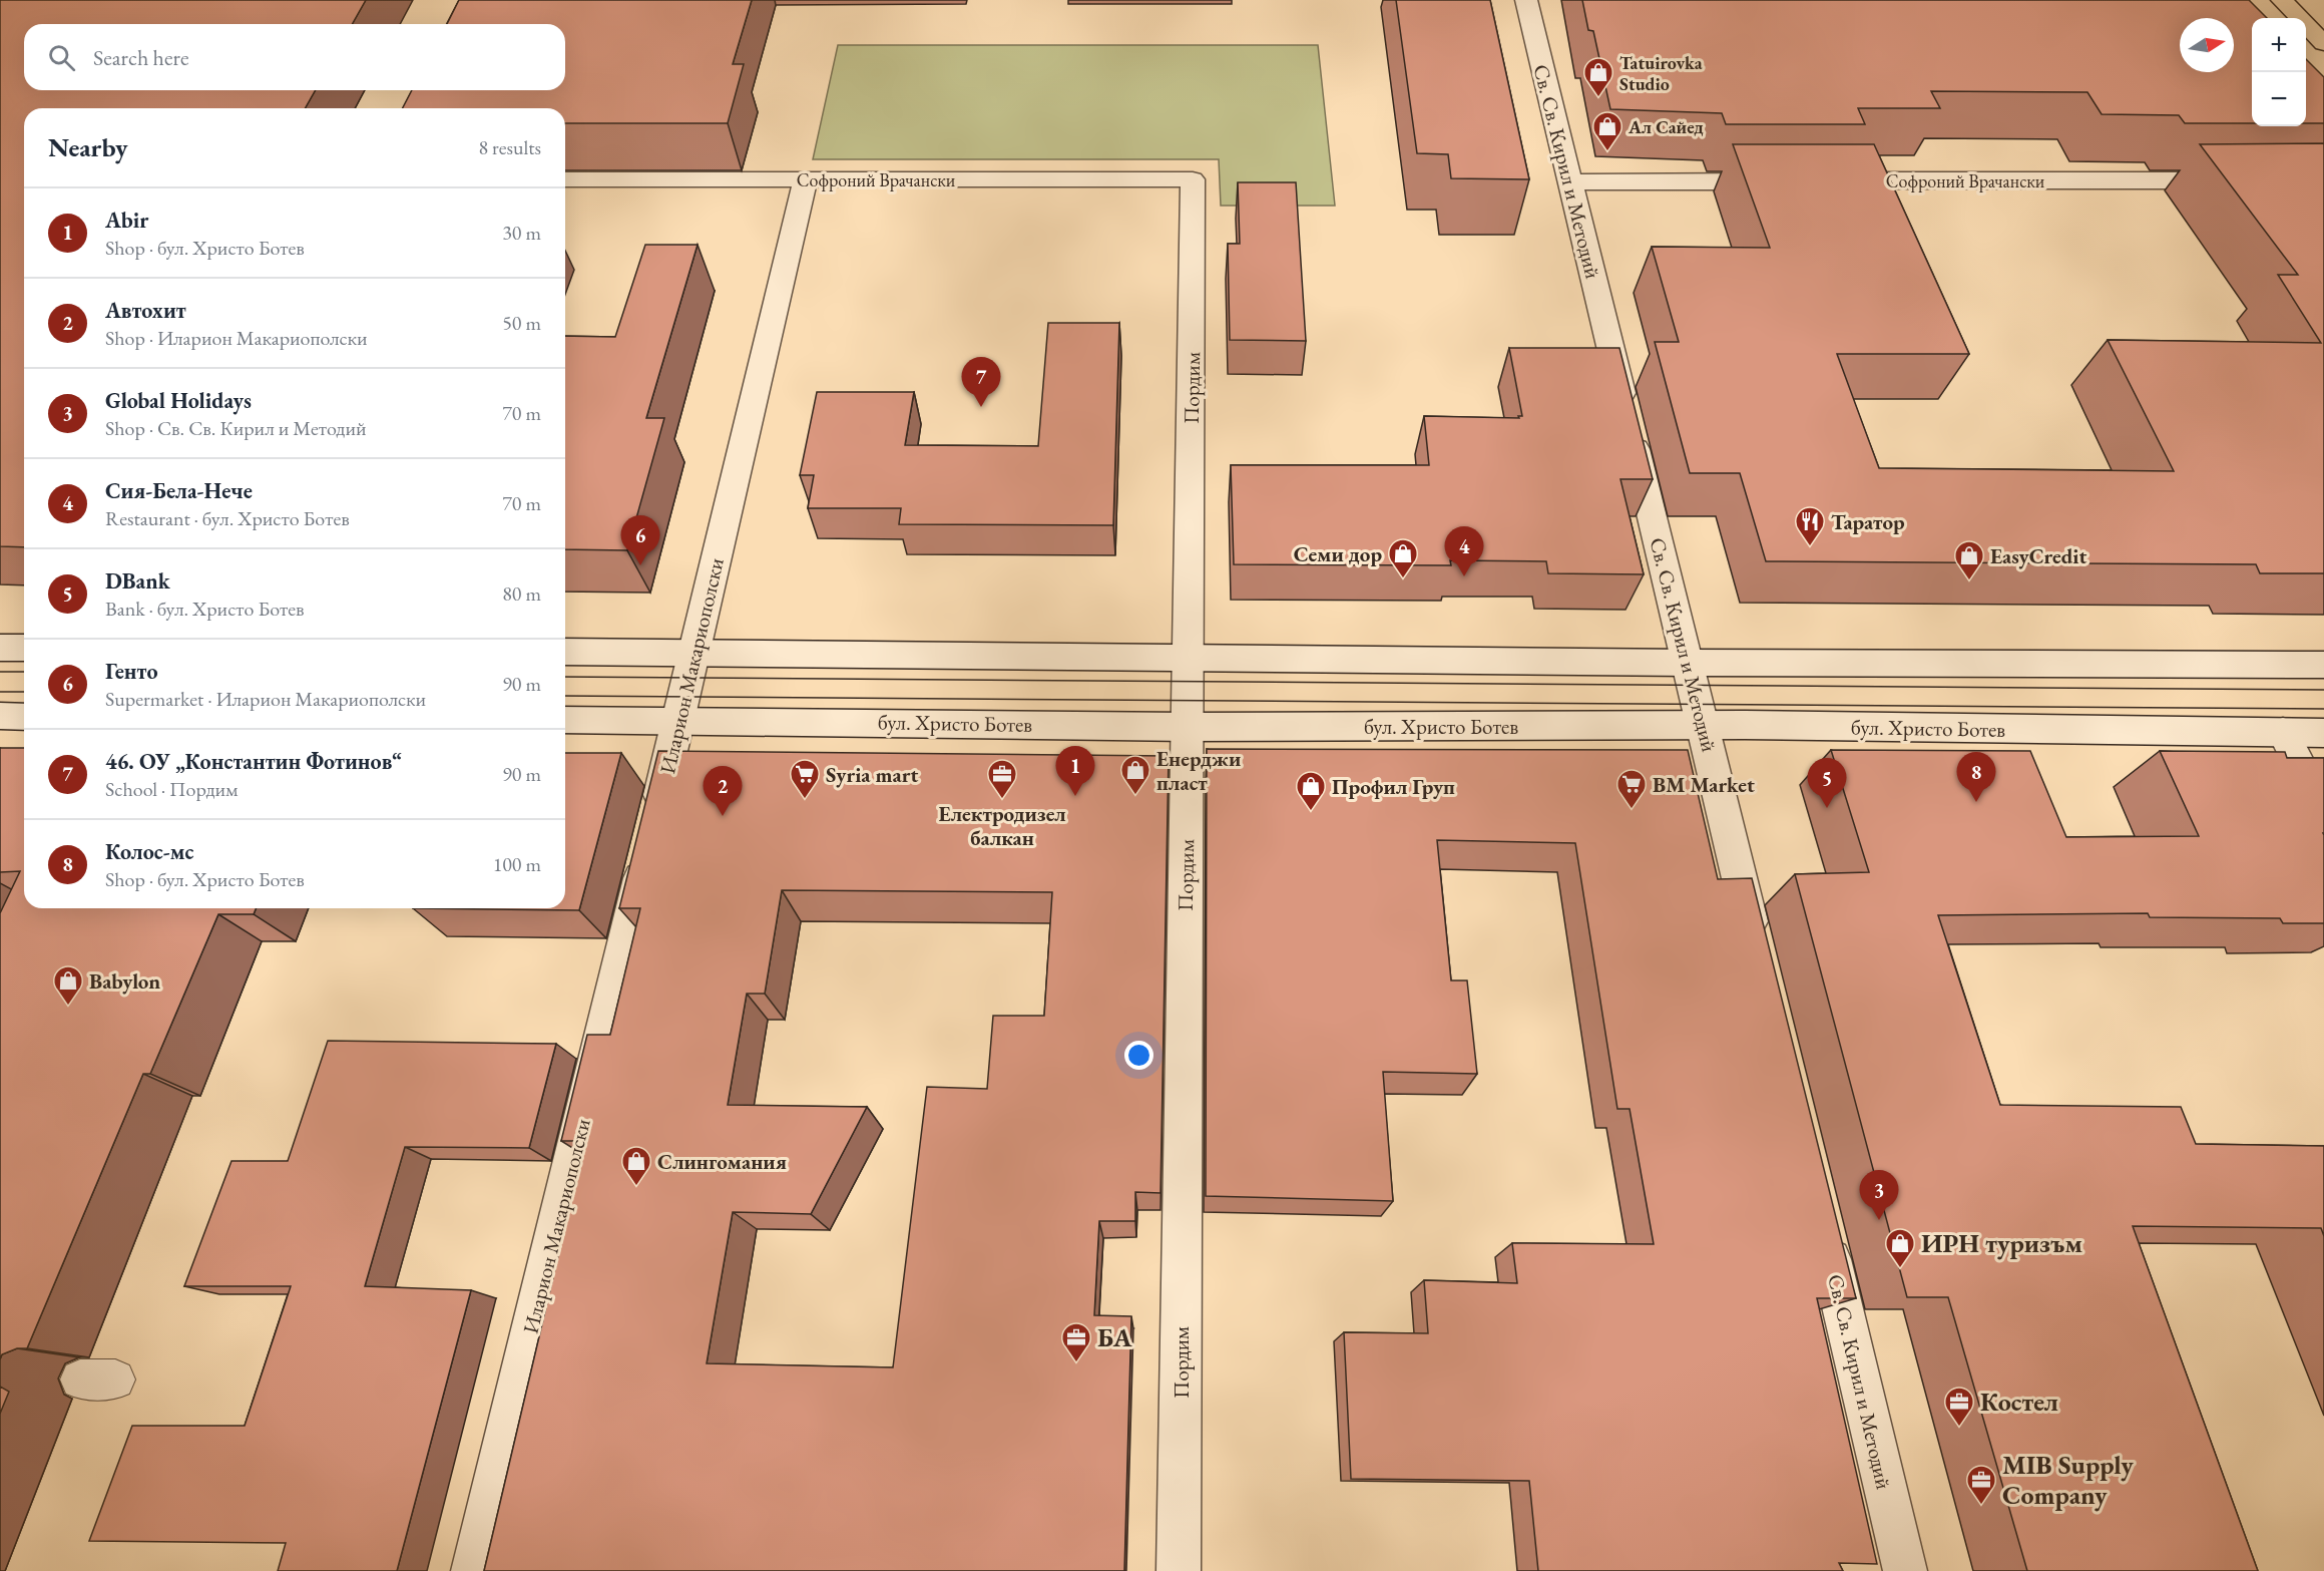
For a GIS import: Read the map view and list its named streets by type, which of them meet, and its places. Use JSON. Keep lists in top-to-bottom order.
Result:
{
  "streets": {
    "street": [
      "Св. Св. Кирил и Методий",
      "Софроний Врачански",
      "Пордим",
      "Иларион Макариополски",
      "бул. Христо Ботев"
    ]
  },
  "crossings": [
    ["Св. Св. Кирил и Методий", "бул. Христо Ботев"],
    ["Софроний Врачански", "Пордим"],
    ["Софроний Врачански", "Иларион Макариополски"],
    ["Пордим", "бул. Христо Ботев"],
    ["Иларион Макариополски", "бул. Христо Ботев"]
  ],
  "places": {
    "shop": [
      "Tatuirovka Studio",
      "Ал Сайед",
      "Семи дор",
      "EasyCredit",
      "Енерджи пласт",
      "Профил Груп",
      "Babylon",
      "Слингомания",
      "ИРН туризъм"
    ],
    "restaurant": ["Таратор"],
    "supermarket": ["Syria mart", "BM Market"],
    "office": [
      "Електродизел балкан",
      "БА",
      "Костел",
      "MIB Supply Company"
    ]
  },
  "north": "right",
  "page": {
    "map_buttons": ["+", "−"],
    "search": "Search here",
    "heading": ["Nearby", "8 results"],
    "list": [
      {
        "mark": "1",
        "name": "Abir",
        "note": "Shop · бул. Христо Ботев",
        "value": "30 m"
      },
      {
        "mark": "2",
        "name": "Автохит",
        "note": "Shop · Иларион Макариополски",
        "value": "50 m"
      },
      {
        "mark": "3",
        "name": "Global Holidays",
        "note": "Shop · Св. Св. Кирил и Методий",
        "value": "70 m"
      },
      {
        "mark": "4",
        "name": "Сия-Бела-Нече",
        "note": "Restaurant · бул. Христо Ботев",
        "value": "70 m"
      },
      {
        "mark": "5",
        "name": "DBank",
        "note": "Bank · бул. Христо Ботев",
        "value": "80 m"
      },
      {
        "mark": "6",
        "name": "Генто",
        "note": "Supermarket · Иларион Макариополски",
        "value": "90 m"
      },
      {
        "mark": "7",
        "name": "46. ОУ „Константин Фотинов“",
        "note": "School · Пордим",
        "value": "90 m"
      },
      {
        "mark": "8",
        "name": "Колос-мс",
        "note": "Shop · бул. Христо Ботев",
        "value": "100 m"
      }
    ],
    "pins": [
      "7",
      "6",
      "4",
      "1",
      "8",
      "5",
      "2",
      "3"
    ]
  }
}
